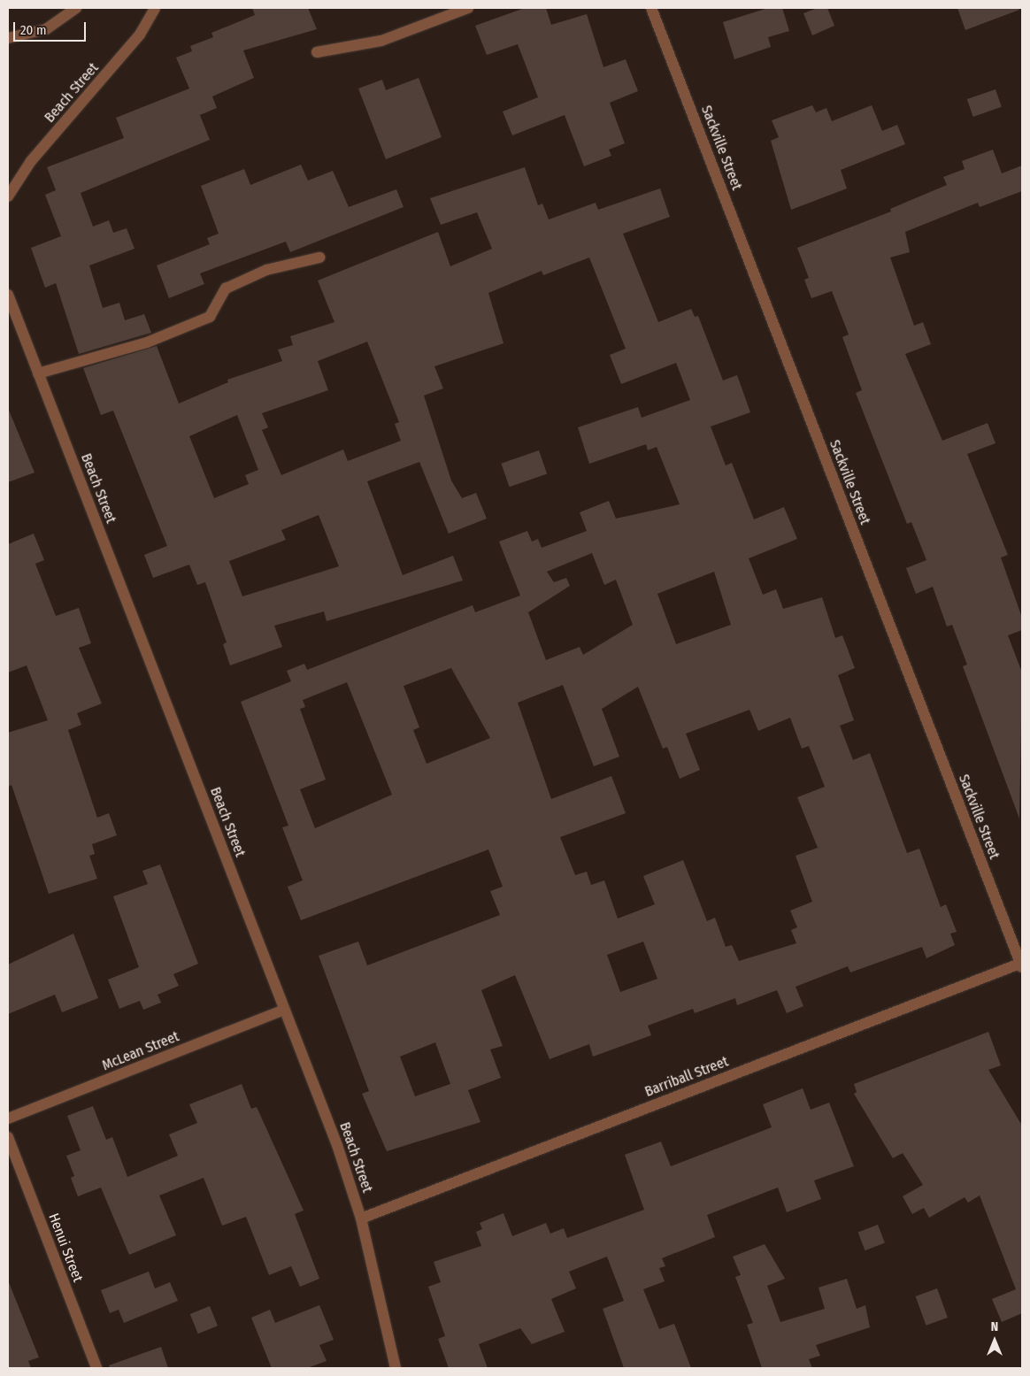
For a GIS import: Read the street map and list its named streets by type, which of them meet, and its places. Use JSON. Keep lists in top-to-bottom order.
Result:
{
  "streets": {
    "street": [
      "Beach Street",
      "Sackville Street",
      "McLean Street",
      "Barriball Street",
      "Henui Street"
    ]
  },
  "crossings": [
    ["Beach Street", "McLean Street"],
    ["Beach Street", "Barriball Street"],
    ["Sackville Street", "Barriball Street"]
  ],
  "scale_bar": "20 m",
  "north": "top"
}
